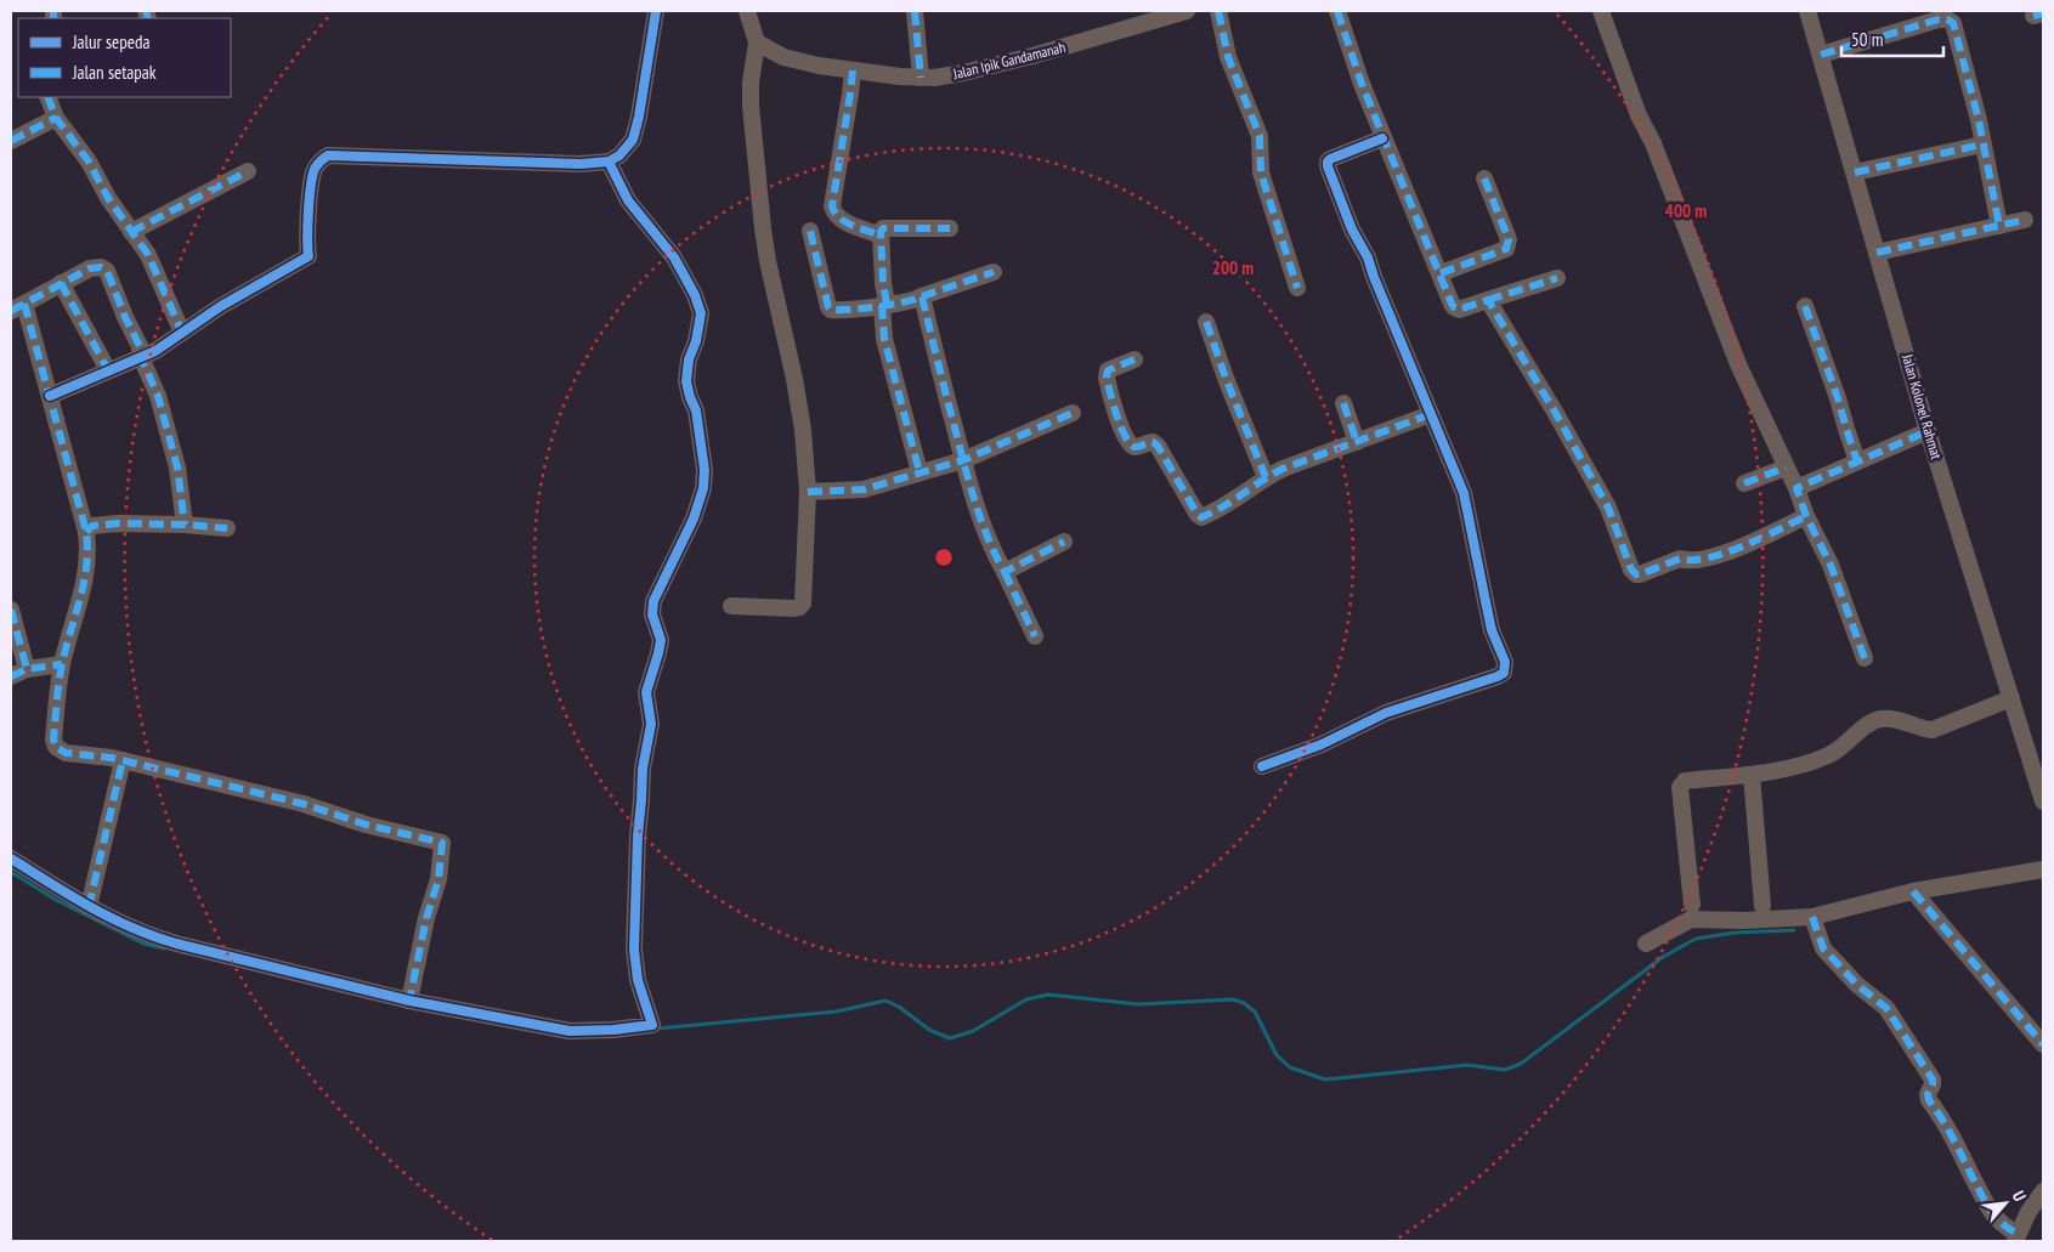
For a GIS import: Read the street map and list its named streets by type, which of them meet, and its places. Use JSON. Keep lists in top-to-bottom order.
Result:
{
  "streets": {
    "street": ["Jalan Ipik Gandamanah", "Jalan Kolonel Rahmat"]
  },
  "legend": ["Jalur sepeda", "Jalan setapak"],
  "scale_bar": "50 m",
  "north": "top right",
  "rings": ["400 m", "200 m"]
}
